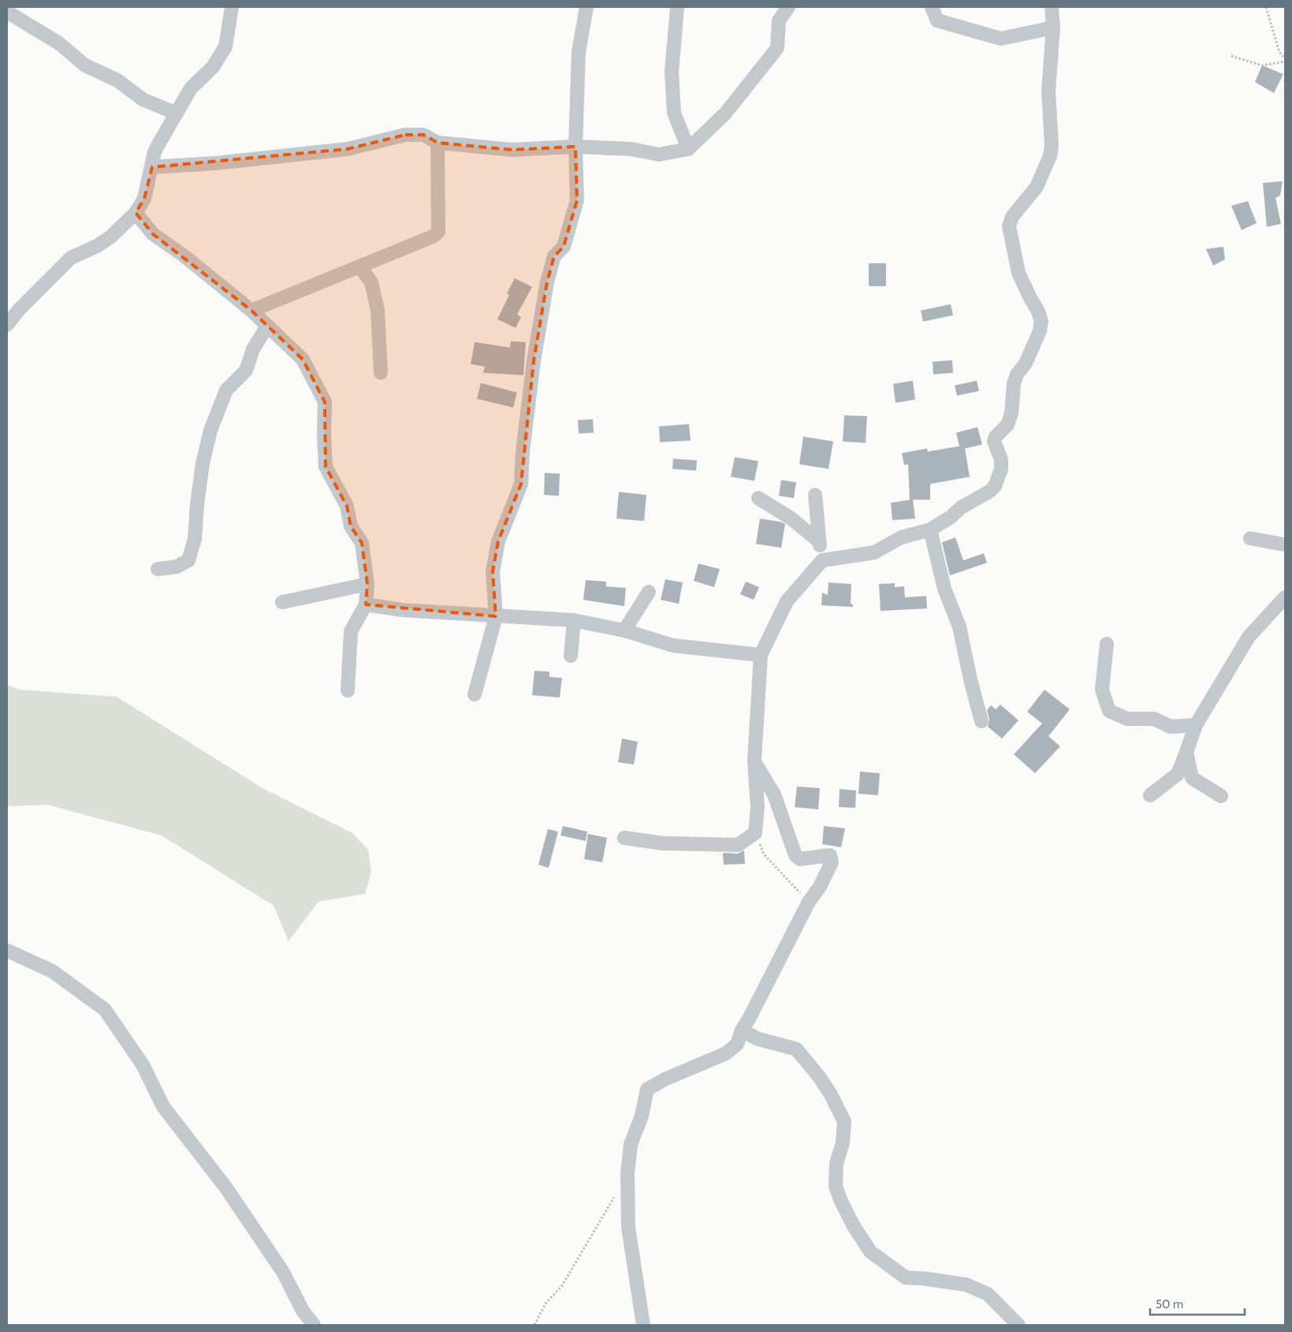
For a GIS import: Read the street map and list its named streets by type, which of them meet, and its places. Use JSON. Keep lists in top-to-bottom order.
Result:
{
  "scale_bar": "50 m"
}
